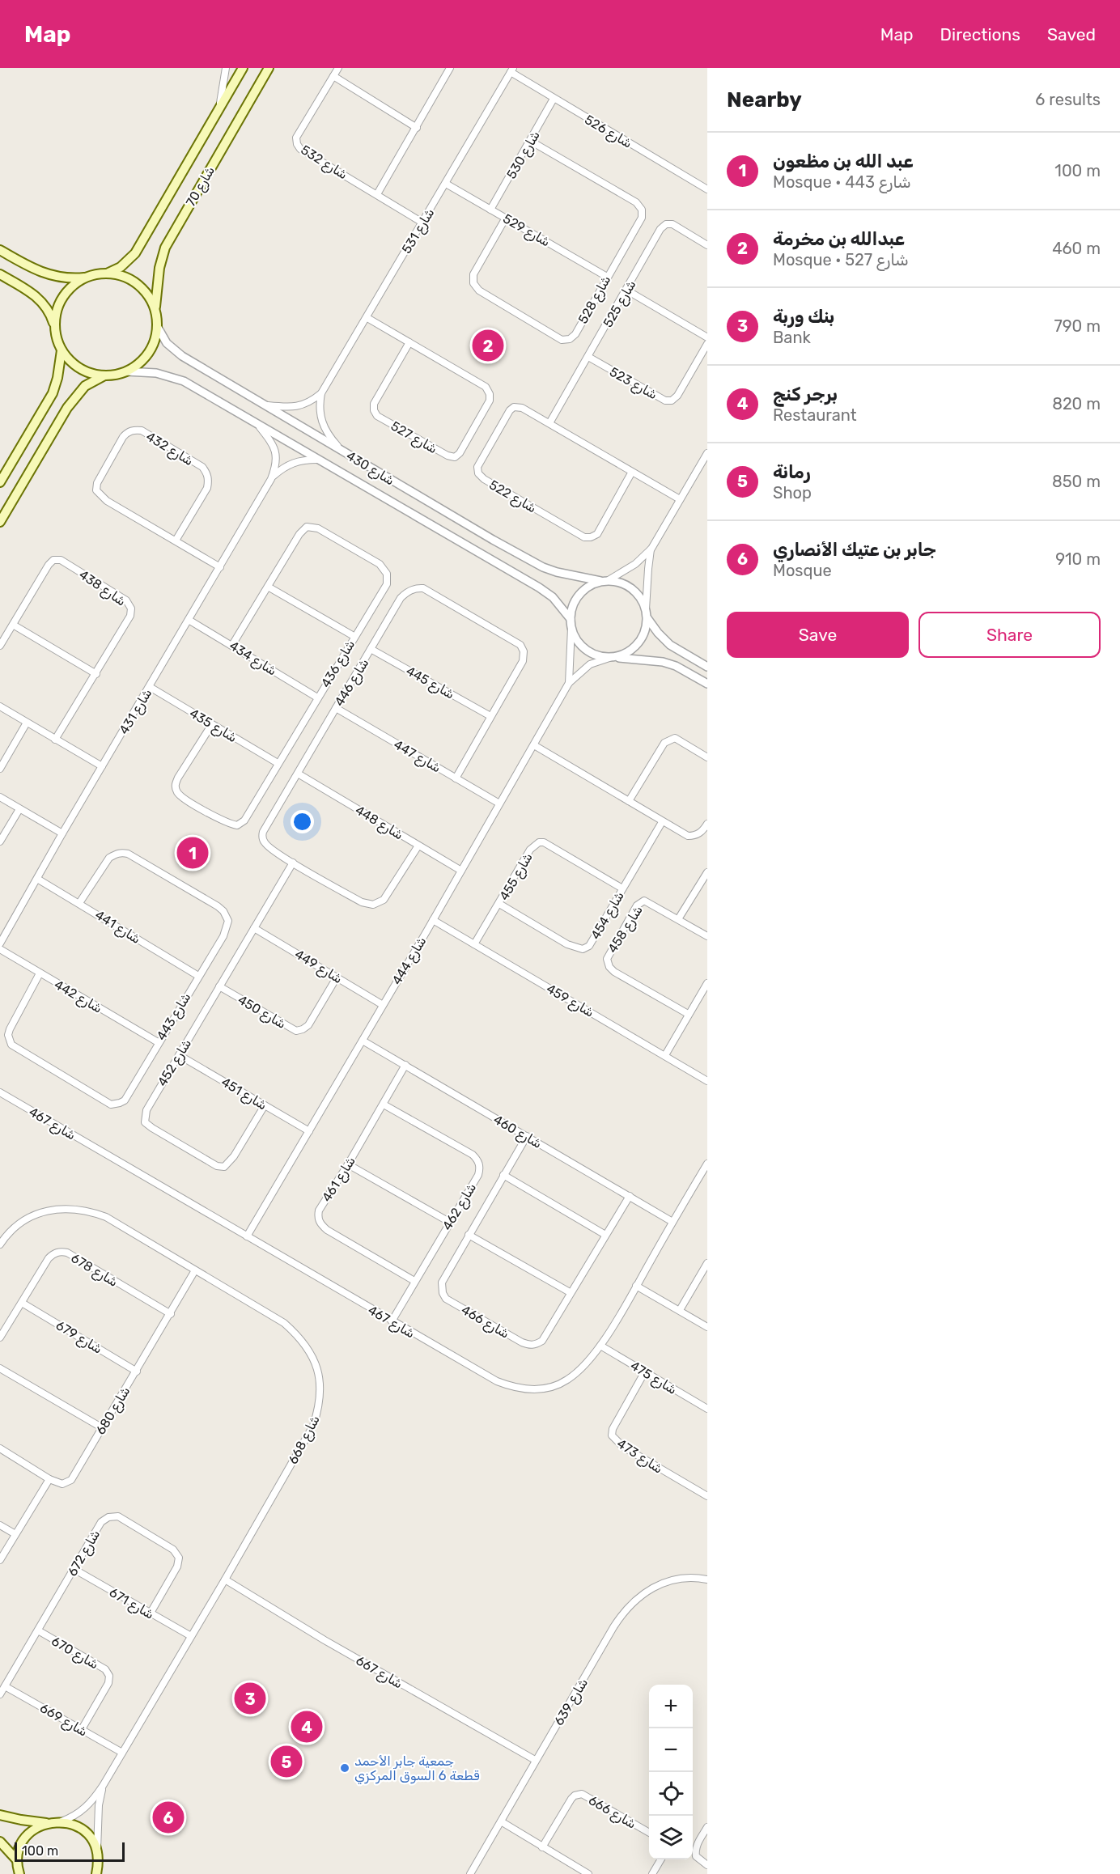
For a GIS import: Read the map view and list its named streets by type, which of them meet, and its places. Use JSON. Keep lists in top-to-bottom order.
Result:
{
  "streets": {
    "main road": ["شارع 70"],
    "street": [
      "شارع 526",
      "شارع 530",
      "شارع 532",
      "شارع 529",
      "شارع 531",
      "شارع 528",
      "شارع 525",
      "شارع 523",
      "شارع 527",
      "شارع 432",
      "شارع 430",
      "شارع 522",
      "شارع 438",
      "شارع 434",
      "شارع 436",
      "شارع 446",
      "شارع 445",
      "شارع 431",
      "شارع 435",
      "شارع 447",
      "شارع 448",
      "شارع 455",
      "شارع 454",
      "شارع 441",
      "شارع 458",
      "شارع 444",
      "شارع 449",
      "شارع 442",
      "شارع 459",
      "شارع 450",
      "شارع 443",
      "شارع 452",
      "شارع 451",
      "شارع 467",
      "شارع 460",
      "شارع 461",
      "شارع 462",
      "شارع 678",
      "شارع 466",
      "شارع 679",
      "شارع 475",
      "شارع 680",
      "شارع 668",
      "شارع 473",
      "شارع 672",
      "شارع 671",
      "شارع 670",
      "شارع 667",
      "شارع 639",
      "شارع 669",
      "شارع 666"
    ]
  },
  "crossings": [
    ["شارع 526", "شارع 530"],
    ["شارع 526", "شارع 531"],
    ["شارع 530", "شارع 529"],
    ["شارع 530", "شارع 528"],
    ["شارع 532", "شارع 531"],
    ["شارع 70", "شارع 430"],
    ["شارع 529", "شارع 531"],
    ["شارع 529", "شارع 528"],
    ["شارع 531", "شارع 527"],
    ["شارع 531", "شارع 430"],
    ["شارع 525", "شارع 523"],
    ["شارع 525", "شارع 522"],
    ["شارع 432", "شارع 431"],
    ["شارع 430", "شارع 431"],
    ["شارع 430", "شارع 444"],
    ["شارع 434", "شارع 436"],
    ["شارع 434", "شارع 431"],
    ["شارع 436", "شارع 435"],
    ["شارع 446", "شارع 445"],
    ["شارع 446", "شارع 447"],
    ["شارع 446", "شارع 448"],
    ["شارع 446", "شارع 452"],
    ["شارع 431", "شارع 435"],
    ["شارع 431", "شارع 441"],
    ["شارع 447", "شارع 444"],
    ["شارع 448", "شارع 444"],
    ["شارع 455", "شارع 454"],
    ["شارع 455", "شارع 459"],
    ["شارع 441", "شارع 443"],
    ["شارع 444", "شارع 449"],
    ["شارع 444", "شارع 459"],
    ["شارع 444", "شارع 451"],
    ["شارع 444", "شارع 467"],
    ["شارع 444", "شارع 460"],
    ["شارع 449", "شارع 450"],
    ["شارع 449", "شارع 452"],
    ["شارع 442", "شارع 443"],
    ["شارع 450", "شارع 452"],
    ["شارع 452", "شارع 451"],
    ["شارع 467", "شارع 460"],
    ["شارع 467", "شارع 462"],
    ["شارع 467", "شارع 475"],
    ["شارع 460", "شارع 461"],
    ["شارع 460", "شارع 466"],
    ["شارع 461", "شارع 462"],
    ["شارع 678", "شارع 679"],
    ["شارع 678", "شارع 680"],
    ["شارع 679", "شارع 680"],
    ["شارع 475", "شارع 473"],
    ["شارع 680", "شارع 668"],
    ["شارع 668", "شارع 671"],
    ["شارع 668", "شارع 667"],
    ["شارع 668", "شارع 669"],
    ["شارع 672", "شارع 671"],
    ["شارع 672", "شارع 670"],
    ["شارع 672", "شارع 669"],
    ["شارع 670", "شارع 669"],
    ["شارع 667", "شارع 639"]
  ],
  "places": ["جمعية جابر الأحمد قطعة 6 السوق المركزي"],
  "scale_bar": "100 m",
  "page": {
    "header": "Map",
    "nav": ["Map", "Directions", "Saved"],
    "heading": ["Nearby", "6 results"],
    "list": [
      {
        "mark": "1",
        "name": "عبد الله بن مظعون",
        "note": "Mosque · شارع 443",
        "value": "100 m"
      },
      {
        "mark": "2",
        "name": "عبدالله بن مخرمة",
        "note": "Mosque · شارع 527",
        "value": "460 m"
      },
      {
        "mark": "3",
        "name": "بنك وربة",
        "note": "Bank",
        "value": "790 m"
      },
      {
        "mark": "4",
        "name": "برجر كنج",
        "note": "Restaurant",
        "value": "820 m"
      },
      {
        "mark": "5",
        "name": "رمانة",
        "note": "Shop",
        "value": "850 m"
      },
      {
        "mark": "6",
        "name": "جابر بن عتيك الأنصاري",
        "note": "Mosque",
        "value": "910 m"
      }
    ],
    "pins": [
      "2",
      "1",
      "3",
      "4",
      "5",
      "6"
    ],
    "buttons": ["Save", "Share"],
    "map_buttons": ["+", "−"],
    "scale": "100 m"
  }
}
